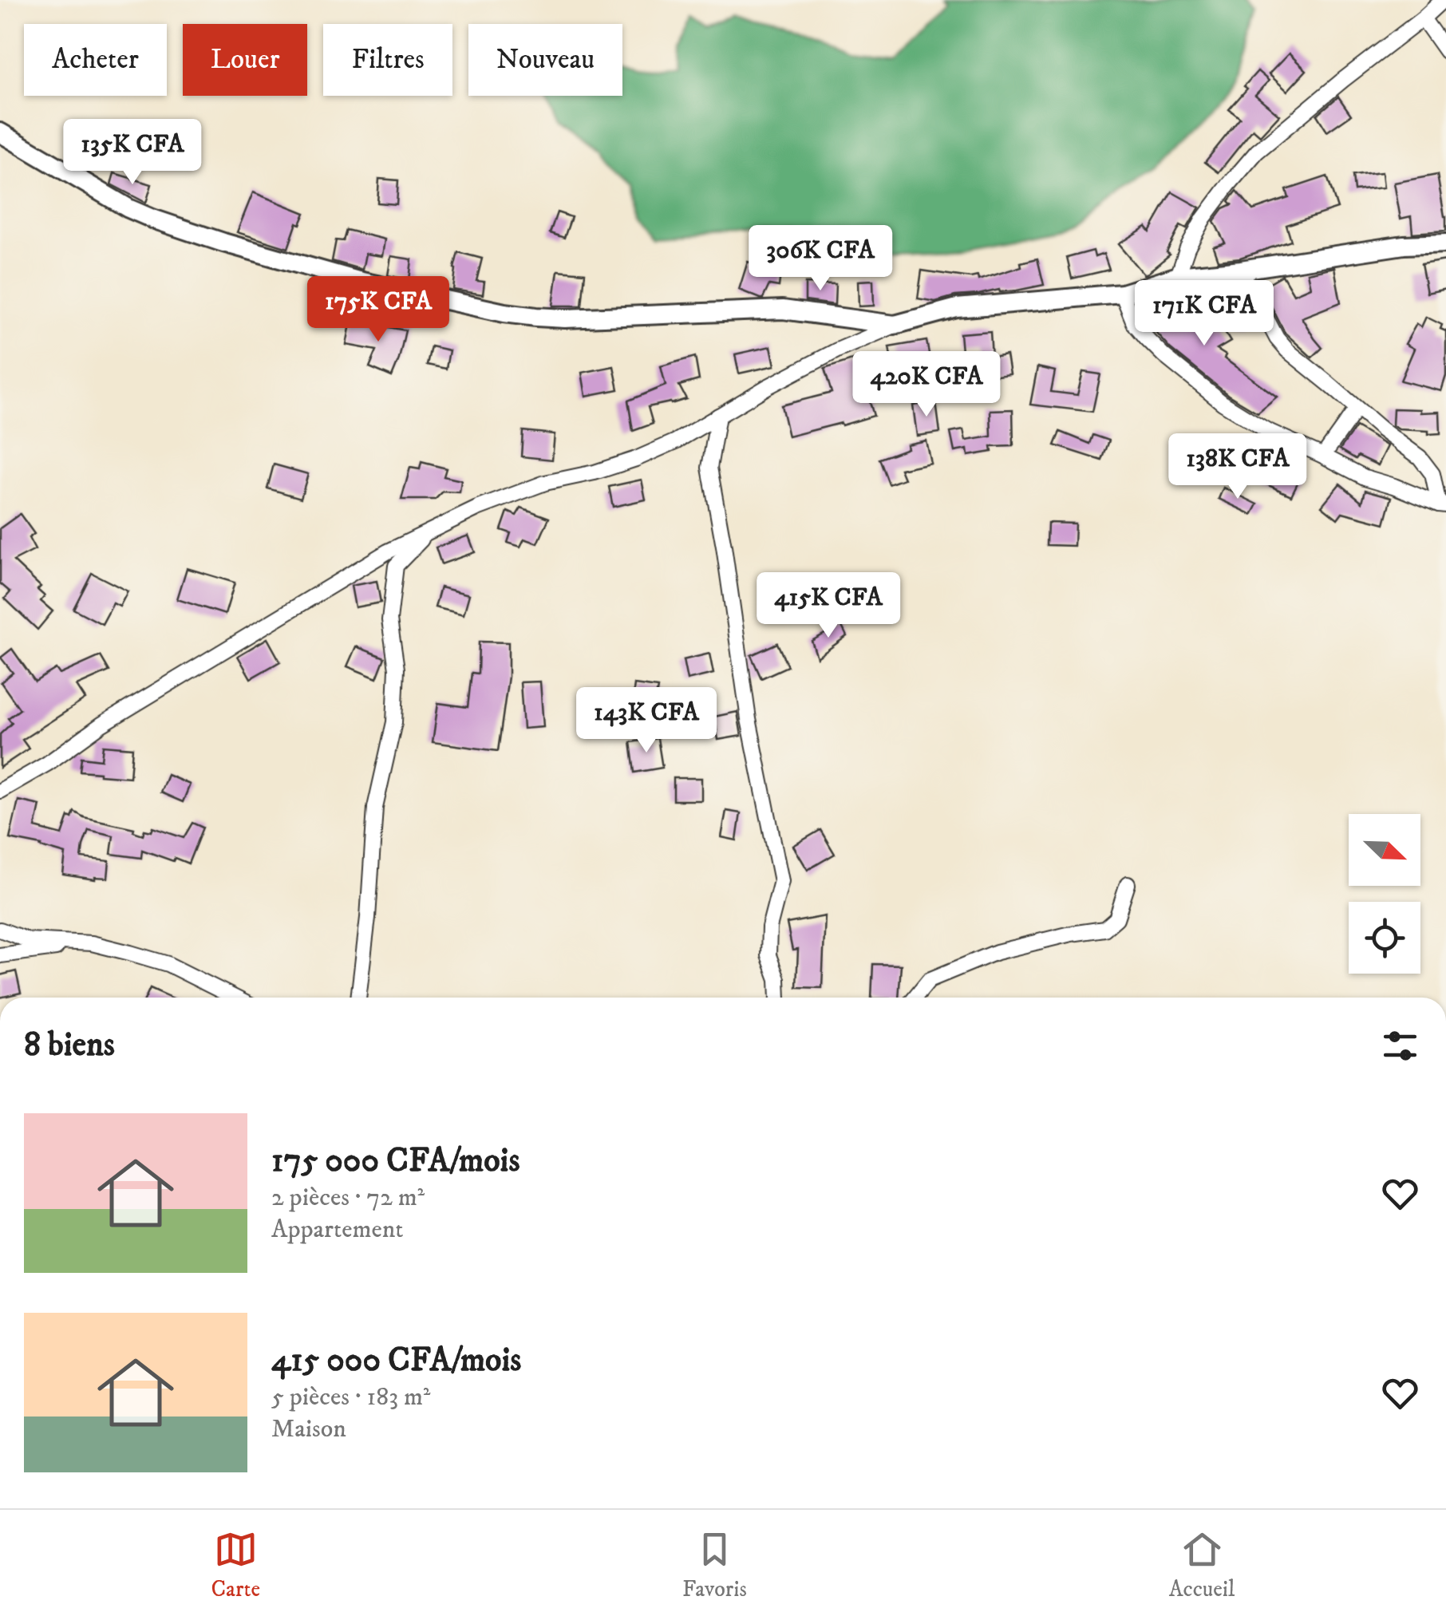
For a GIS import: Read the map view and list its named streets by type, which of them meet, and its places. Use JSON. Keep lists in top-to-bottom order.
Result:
{
  "north": "bottom right",
  "page": {
    "chip": [
      "Acheter",
      "Louer",
      "Filtres",
      "Nouveau"
    ],
    "price": [
      "135K CFA",
      "306K CFA",
      "175K CFA",
      "171K CFA",
      "420K CFA",
      "138K CFA",
      "415K CFA",
      "143K CFA"
    ],
    "heading": "8 biens",
    "list": [
      {
        "name": "175 000 CFA/mois",
        "note": "2 pièces · 72 m² · Appartement"
      },
      {
        "name": "415 000 CFA/mois",
        "note": "5 pièces · 183 m² · Maison"
      }
    ],
    "tabs": ["Carte", "Favoris", "Accueil"]
  }
}
